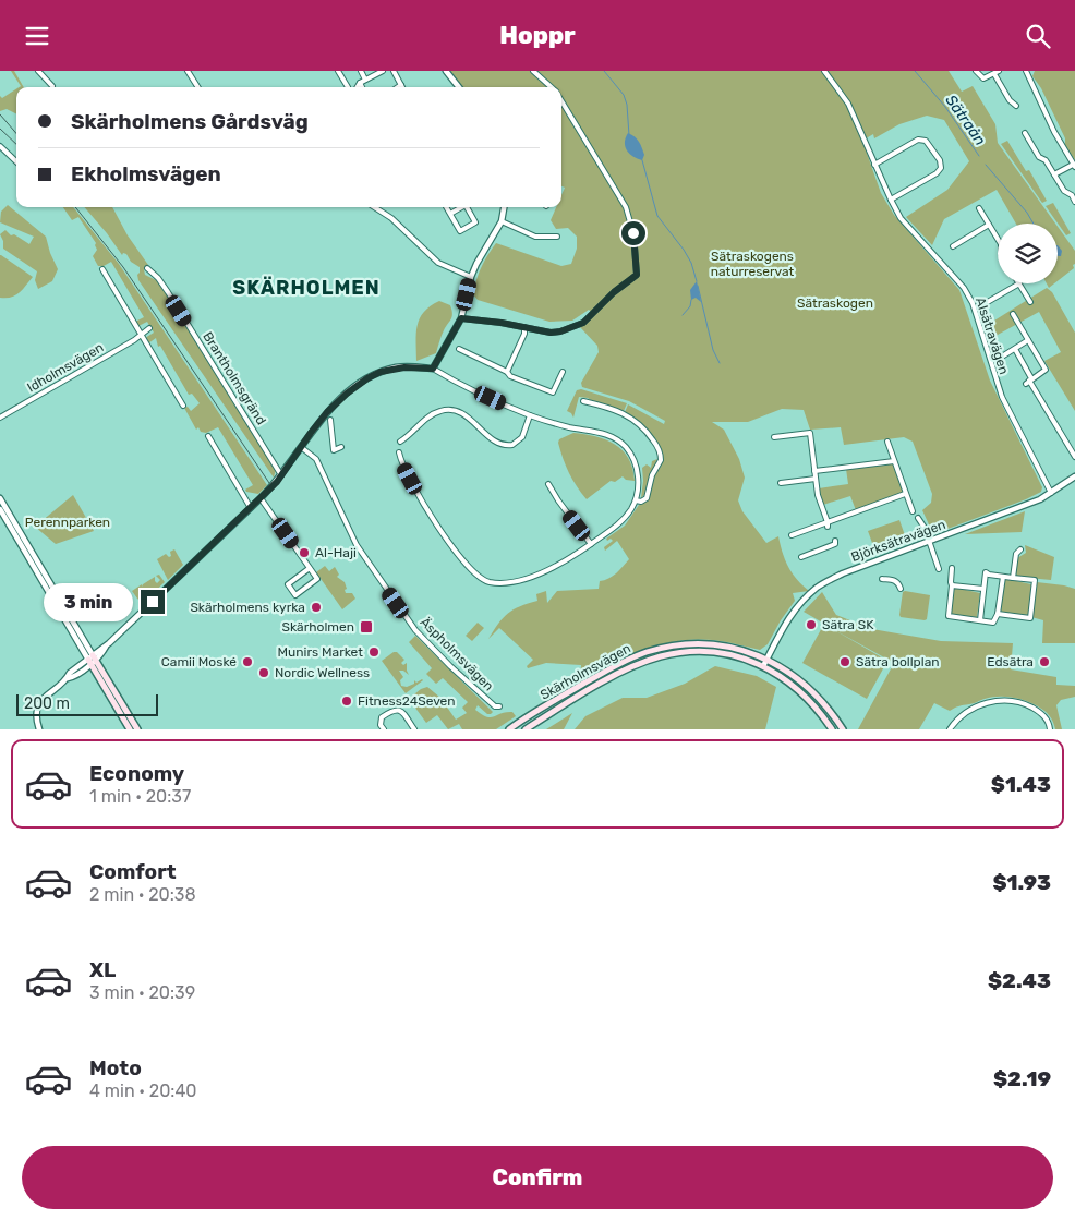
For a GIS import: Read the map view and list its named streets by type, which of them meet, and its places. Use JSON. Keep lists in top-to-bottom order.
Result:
{
  "streets": {
    "main road": ["Skärholmsvägen"],
    "street": [
      "Alsätravägen",
      "Idholmsvägen",
      "Brantholmsgränd",
      "Björksätravägen",
      "Äspholmsvägen"
    ]
  },
  "crossings": [
    ["Alsätravägen", "Björksätravägen"],
    ["Björksätravägen", "Skärholmsvägen"]
  ],
  "districts": ["SKÄRHOLMEN"],
  "water": ["Sätraån"],
  "parks": ["Sätraskogens naturreservat", "Sätraskogen", "Perennparken"],
  "places": {
    "other": [
      "Al-Haji",
      "Skärholmens kyrka",
      "Sätra SK",
      "Munirs Market",
      "Camii Moské",
      "Sätra bollplan",
      "Edsätra",
      "Nordic Wellness",
      "Fitness24Seven"
    ],
    "transit": ["Skärholmen"]
  },
  "scale_bar": "200 m",
  "page": {
    "header": "Hoppr",
    "banner": ["Skärholmens Gårdsväg", "Ekholmsvägen"],
    "bubble": "3 min",
    "scale": "200 m",
    "list": [
      {
        "name": "Economy",
        "note": "1 min · 20:37",
        "value": "$1.43"
      },
      {
        "name": "Comfort",
        "note": "2 min · 20:38",
        "value": "$1.93"
      },
      {
        "name": "XL",
        "note": "3 min · 20:39",
        "value": "$2.43"
      },
      {
        "name": "Moto",
        "note": "4 min · 20:40",
        "value": "$2.19"
      }
    ],
    "buttons": "Confirm"
  }
}
